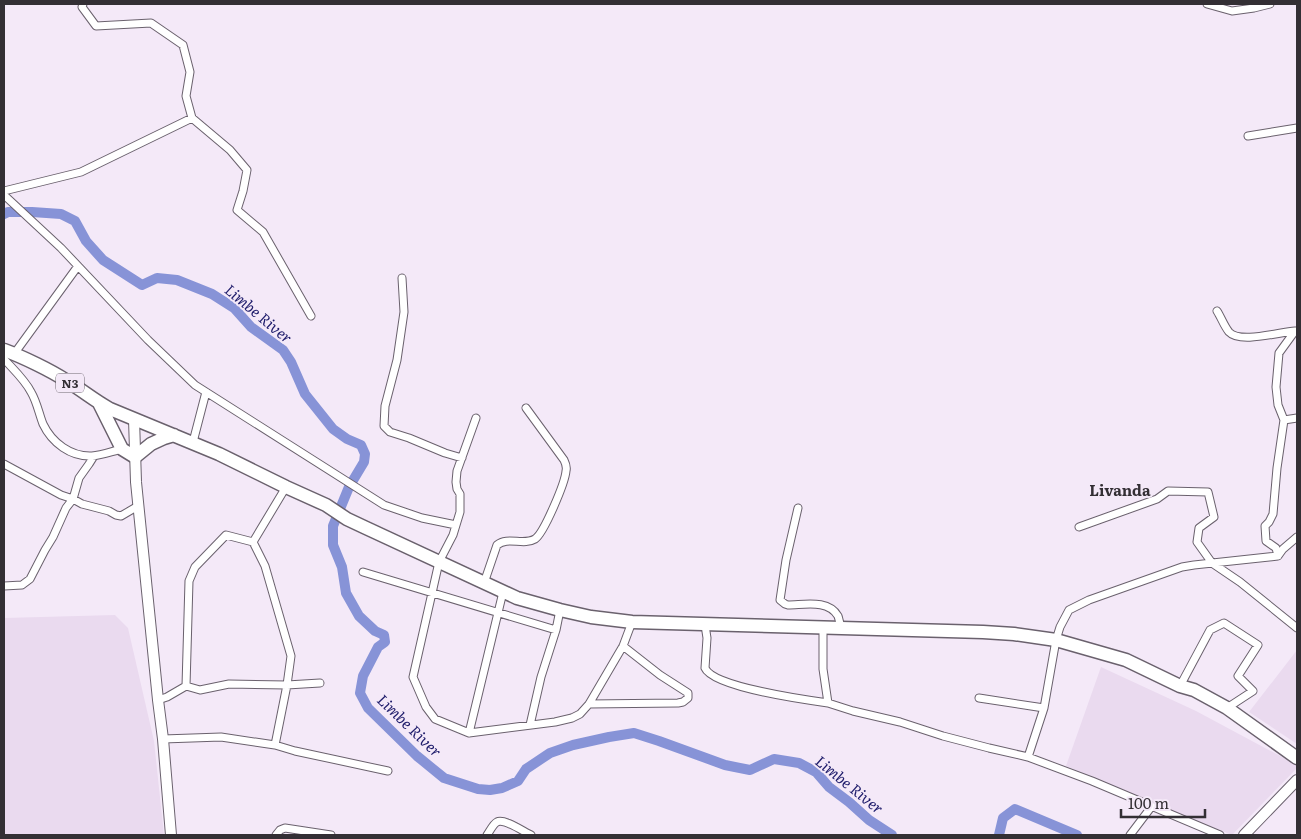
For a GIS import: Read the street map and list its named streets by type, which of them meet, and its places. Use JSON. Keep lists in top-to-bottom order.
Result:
{
  "streets": {
    "highway": ["N3"]
  },
  "districts": ["Livanda"],
  "water": ["Limbe River"],
  "scale_bar": "100 m"
}
